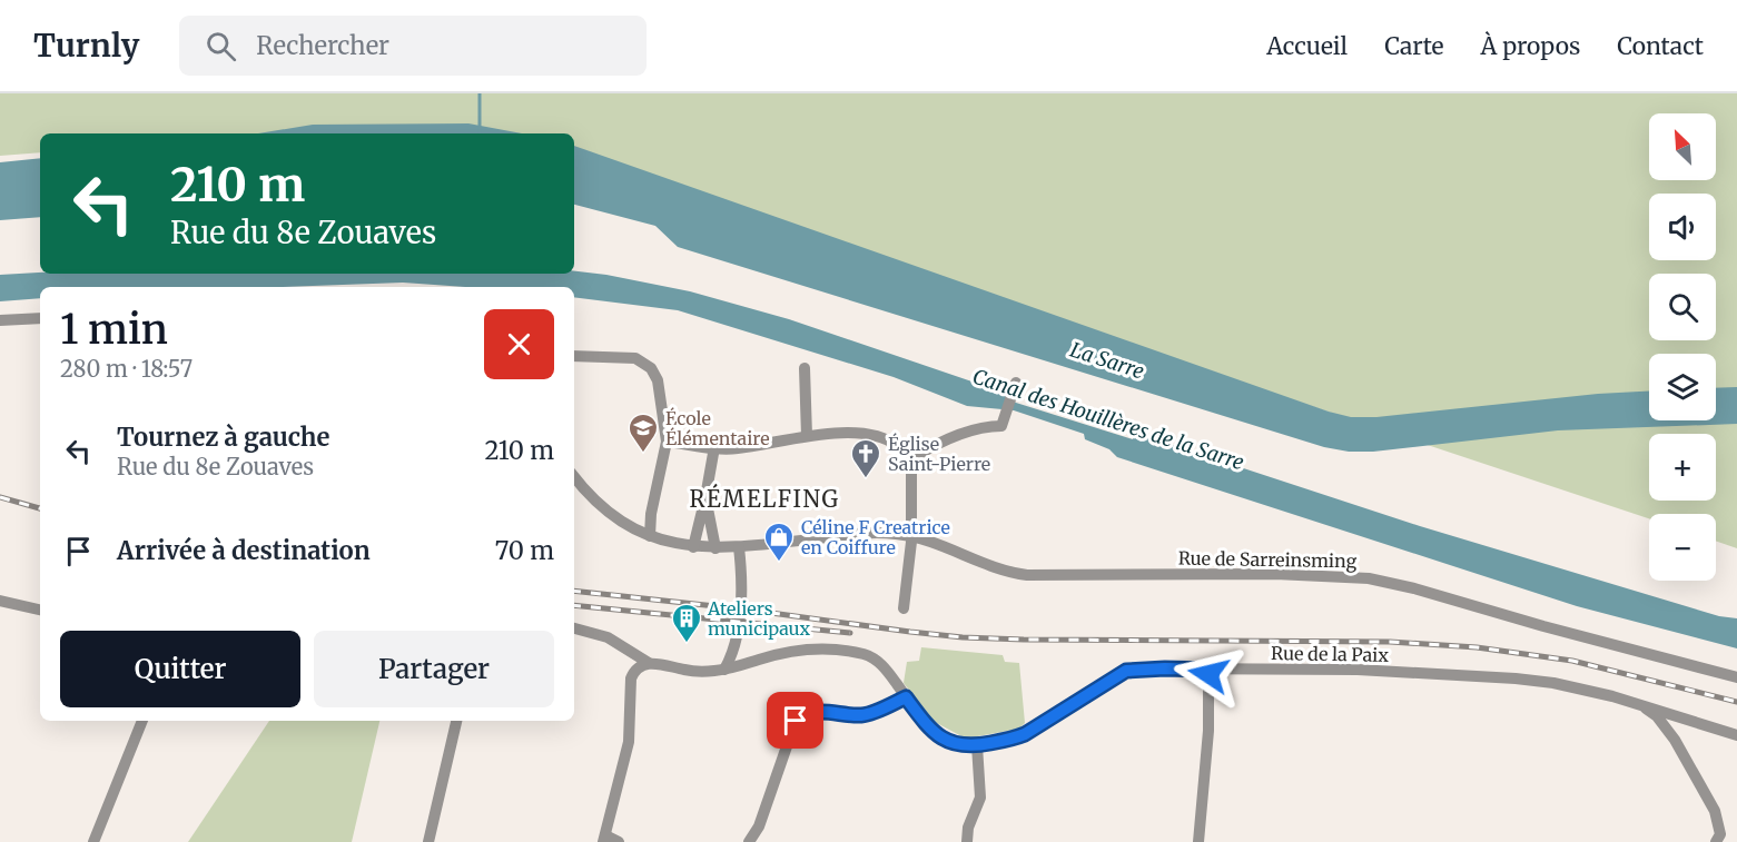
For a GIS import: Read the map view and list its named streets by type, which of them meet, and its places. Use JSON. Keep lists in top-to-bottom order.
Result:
{
  "streets": {
    "street": ["Rue de Sarreinsming", "Rue de la Paix"]
  },
  "districts": ["RÉMELFING"],
  "water": ["La Sarre", "Canal des Houillères de la Sarre"],
  "places": {
    "school or university": ["École Élémentaire"],
    "church": ["Église Saint-Pierre"],
    "shop": ["Céline F Creatrice en Coiffure"],
    "building": ["Ateliers municipaux"]
  },
  "north": "top left",
  "page": {
    "header": "Turnly",
    "search": "Rechercher",
    "nav": [
      "Accueil",
      "Carte",
      "À propos",
      "Contact"
    ],
    "map_buttons": ["+", "−"],
    "turn": ["210 m", "Rue du 8e Zouaves"],
    "heading": ["1 min", "280 m · 18:57"],
    "list": [
      {
        "name": "Tournez à gauche",
        "note": "Rue du 8e Zouaves",
        "value": "210 m"
      },
      {
        "name": "Arrivée à destination",
        "value": "70 m"
      }
    ],
    "buttons": ["Quitter", "Partager"]
  }
}
